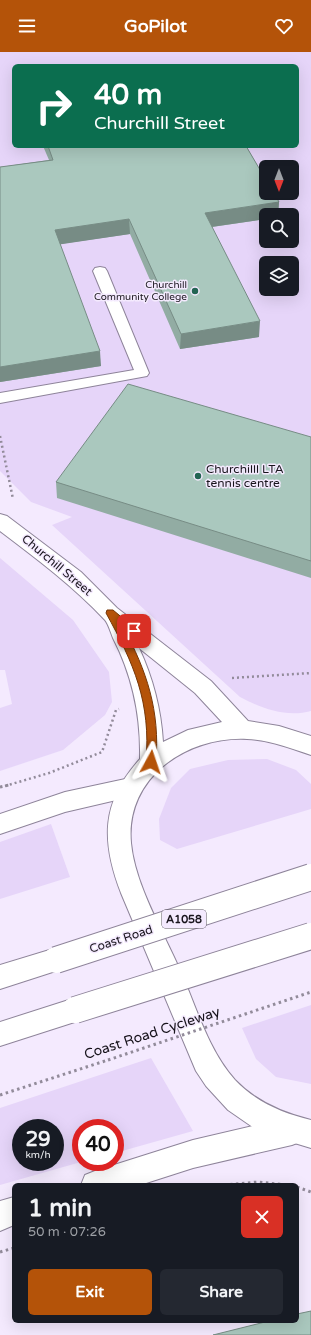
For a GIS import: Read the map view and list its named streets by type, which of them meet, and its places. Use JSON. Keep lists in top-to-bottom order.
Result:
{
  "streets": {
    "main road": ["Churchill Street", "A1058", "Coast Road"],
    "path": ["Coast Road Cycleway"]
  },
  "places": ["Churchill Community College", "Churchilll LTA tennis centre"],
  "north": "bottom",
  "page": {
    "header": "GoPilot",
    "turn": ["40 m", "Churchill Street"],
    "speed": "29 km/h",
    "limit": "40",
    "heading": ["1 min", "50 m · 07:26"],
    "buttons": ["Exit", "Share"]
  }
}
